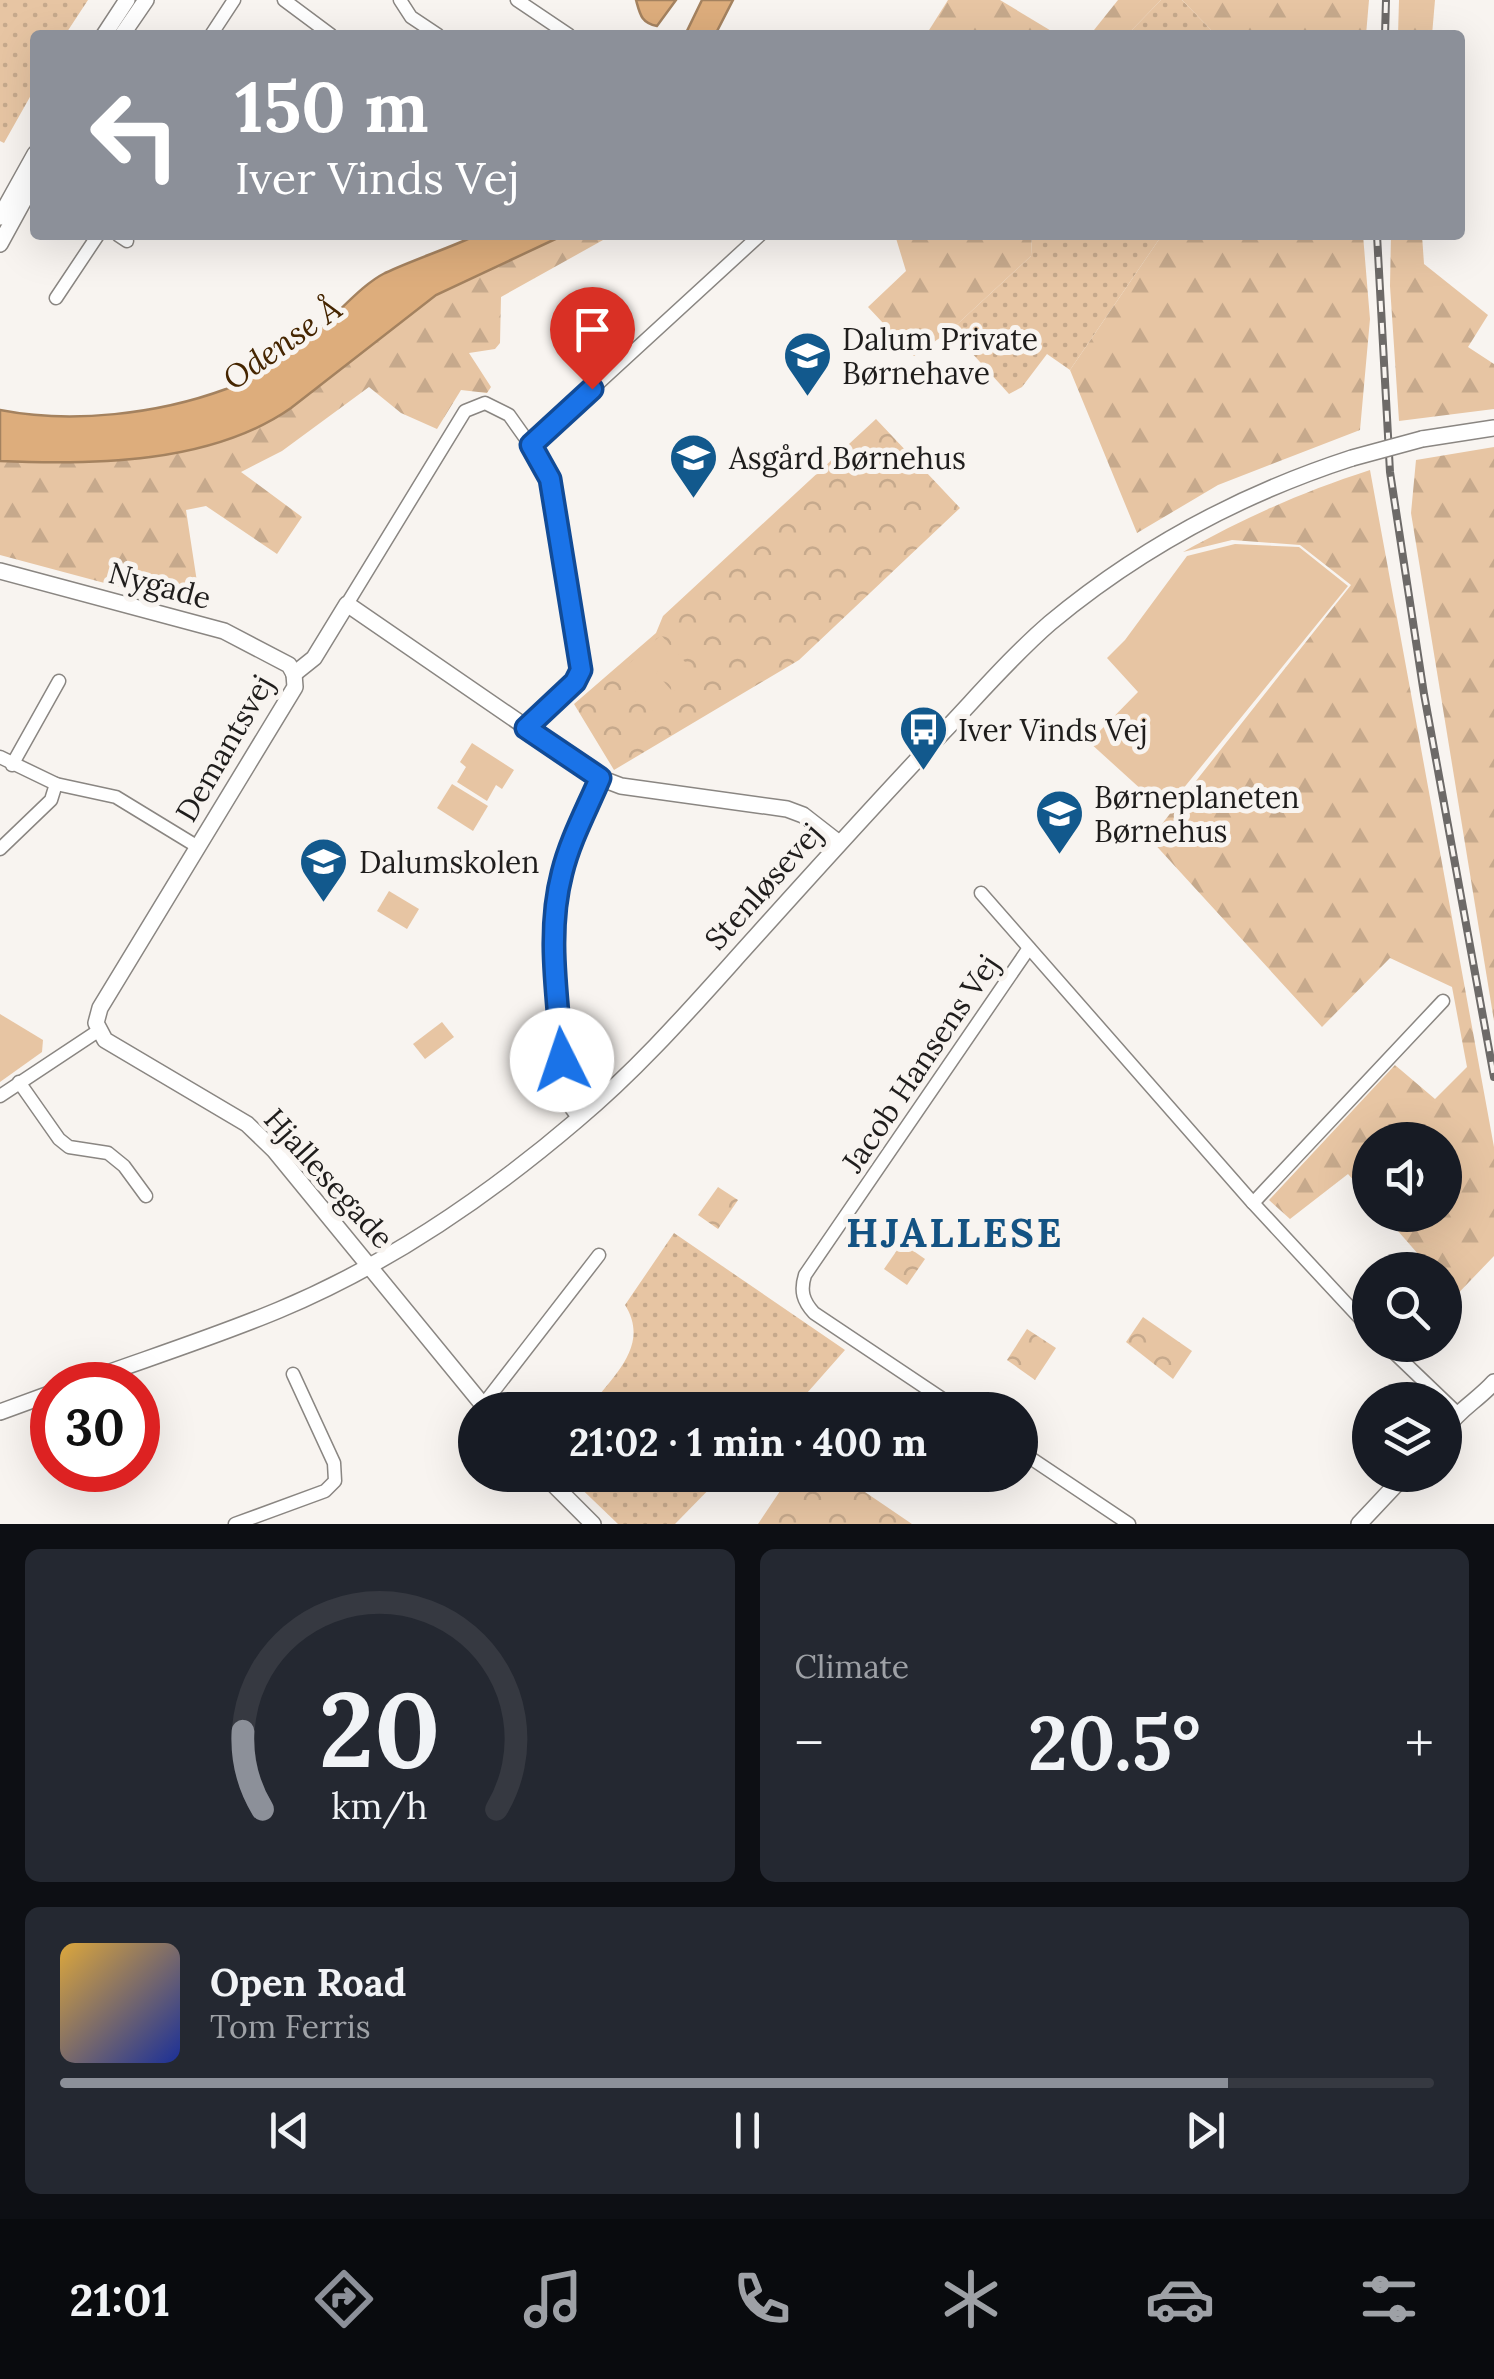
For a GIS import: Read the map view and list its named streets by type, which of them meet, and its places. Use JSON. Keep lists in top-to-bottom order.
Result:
{
  "streets": {
    "street": [
      "Nygade",
      "Demantsvej",
      "Stenløsevej",
      "Jacob Hansens Vej",
      "Hjallesegade"
    ]
  },
  "crossings": [
    ["Nygade", "Demantsvej"],
    ["Demantsvej", "Hjallesegade"],
    ["Stenløsevej", "Hjallesegade"]
  ],
  "districts": ["HJALLESE"],
  "water": ["Odense Å"],
  "places": {
    "school or university": [
      "Dalum Private Børnehave",
      "Asgård Børnehus",
      "Børneplaneten Børnehus",
      "Dalumskolen"
    ],
    "bus stop": ["Iver Vinds Vej"]
  },
  "page": {
    "turn": ["150 m", "Iver Vinds Vej"],
    "limit": "30",
    "trip": "21:02 · 1 min · 400 m",
    "tile": "Climate",
    "heat": ["−", "20.5°", "+"],
    "song": ["Open Road", "Tom Ferris"],
    "tabs": "21:01",
    "gauge": ["20", "km/h"]
  }
}
